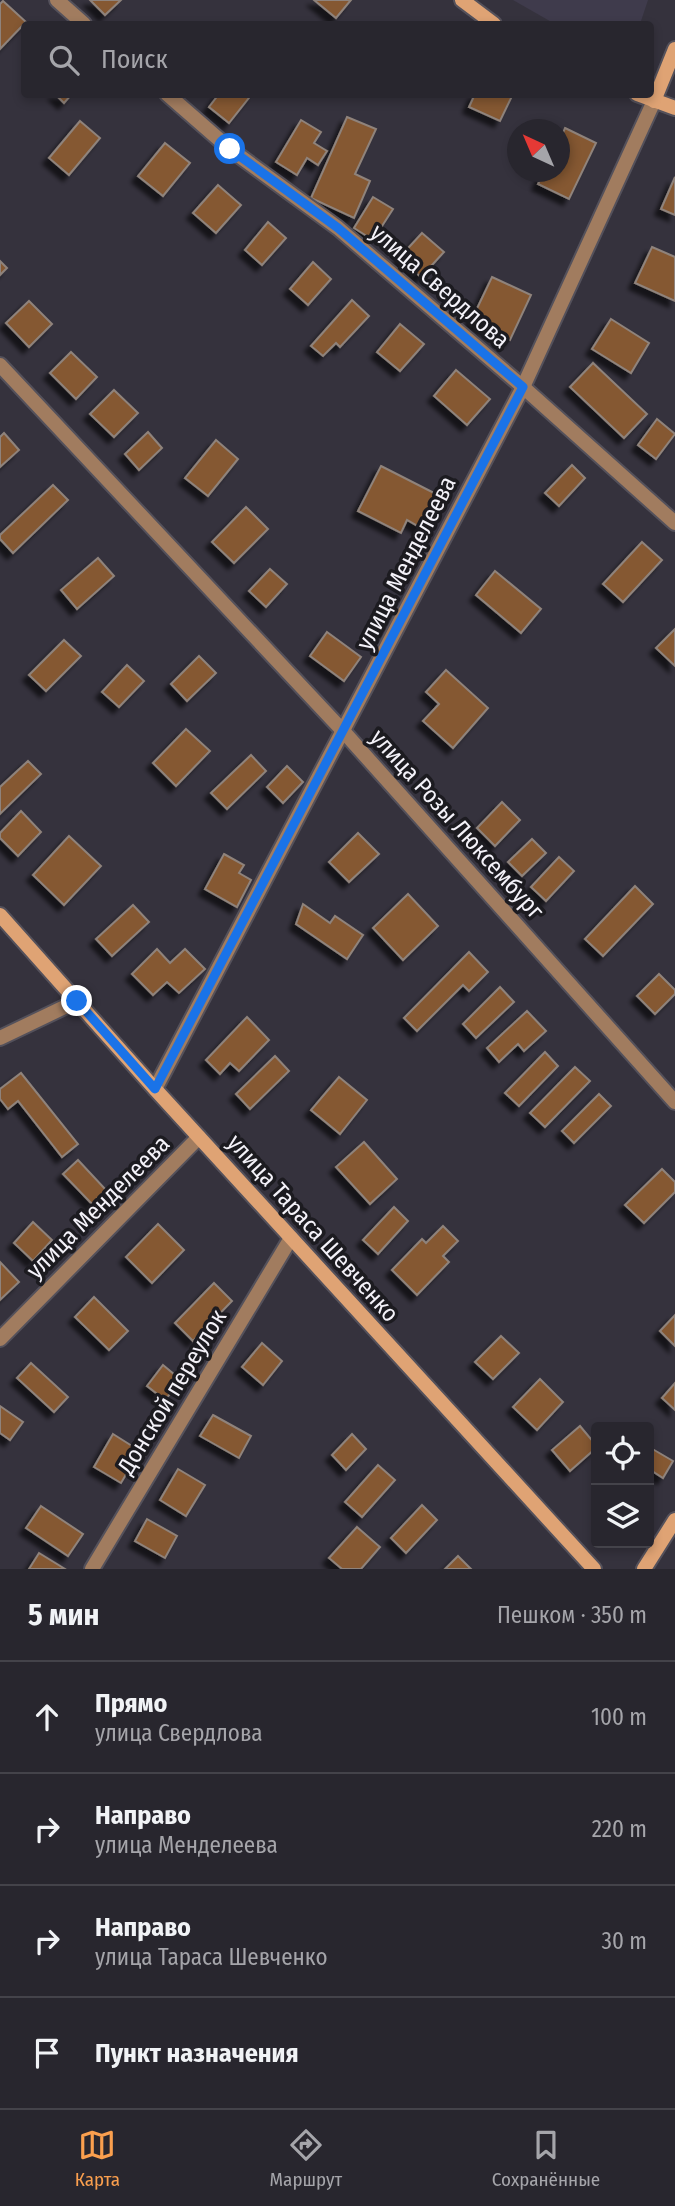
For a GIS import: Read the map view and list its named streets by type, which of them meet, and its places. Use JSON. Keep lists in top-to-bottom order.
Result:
{
  "streets": {
    "street": [
      "улица Свердлова",
      "улица Менделеева",
      "улица Розы Люксембург",
      "улица Тараса Шевченко",
      "Донской переулок"
    ]
  },
  "crossings": [
    ["улица Свердлова", "улица Менделеева"],
    ["улица Менделеева", "улица Розы Люксембург"],
    ["улица Менделеева", "улица Тараса Шевченко"],
    ["улица Тараса Шевченко", "Донской переулок"]
  ],
  "north": "top left",
  "page": {
    "search": "Поиск",
    "heading": ["5 мин", "Пешком · 350 m"],
    "list": [
      ["Прямо", "улица Свердлова", "100 m"],
      ["Направо", "улица Менделеева", "220 m"],
      ["Направо", "улица Тараса Шевченко", "30 m"],
      "Пункт назначения"
    ],
    "nav": ["Карта", "Маршрут", "Сохранённые"]
  }
}
